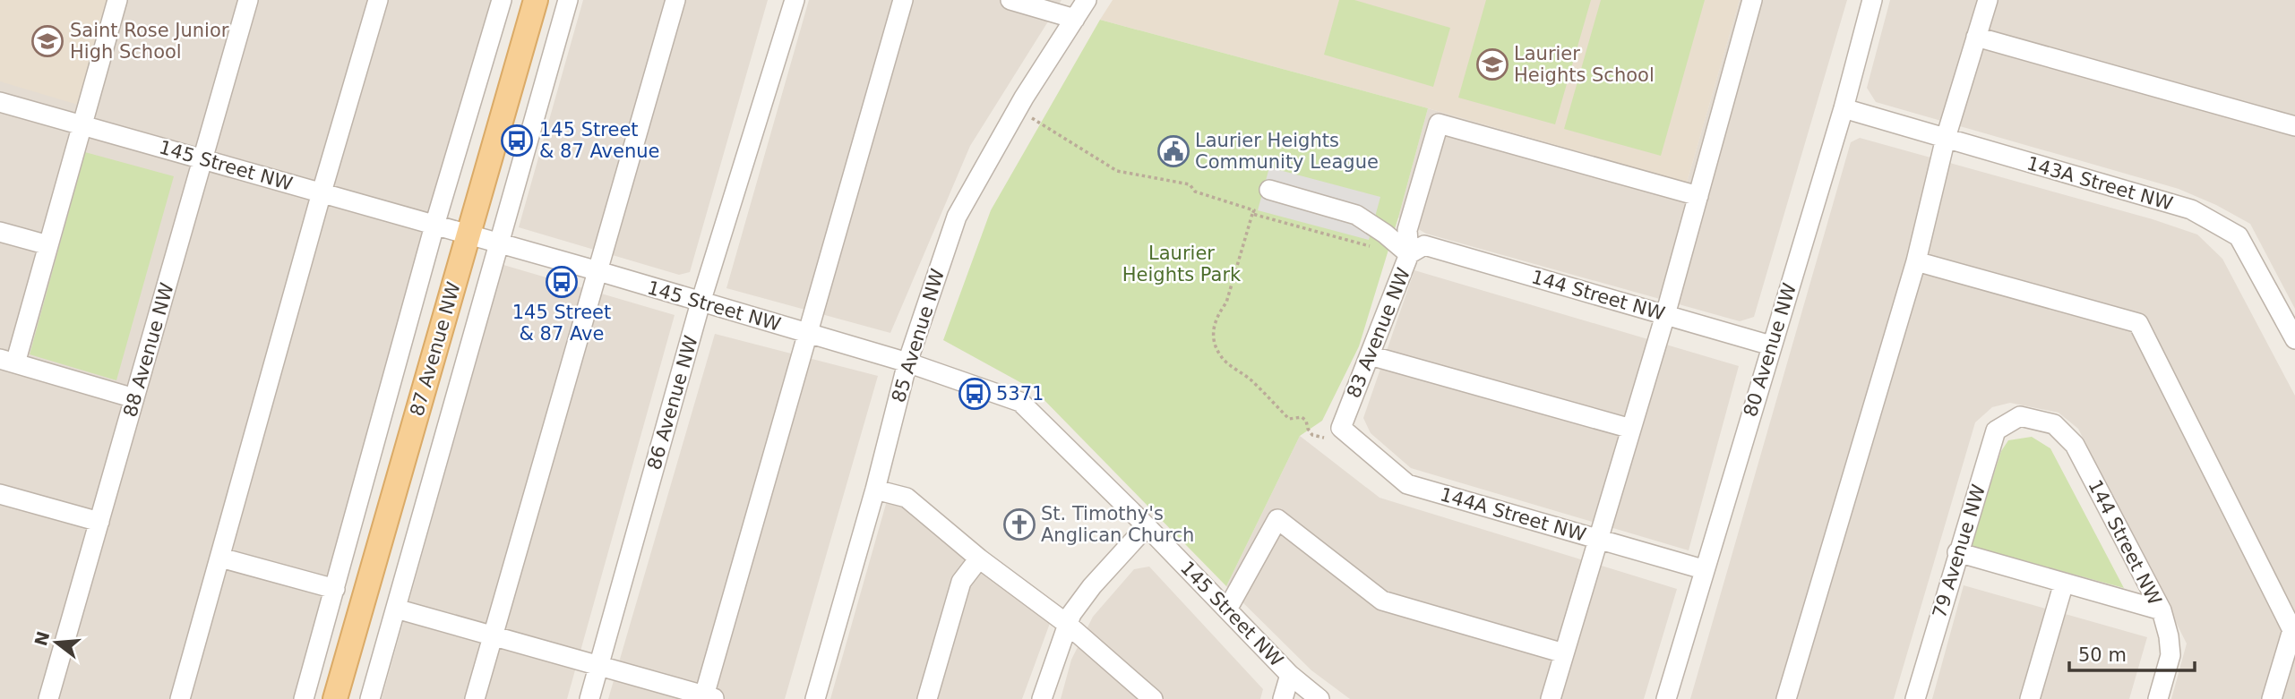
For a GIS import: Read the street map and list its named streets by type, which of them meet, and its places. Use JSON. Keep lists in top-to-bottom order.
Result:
{
  "streets": {
    "main road": ["87 Avenue NW"],
    "street": [
      "145 Street NW",
      "143A Street NW",
      "144 Street NW",
      "83 Avenue NW",
      "85 Avenue NW",
      "88 Avenue NW",
      "80 Avenue NW",
      "86 Avenue NW",
      "144A Street NW",
      "79 Avenue NW"
    ]
  },
  "crossings": [
    ["145 Street NW", "85 Avenue NW"],
    ["145 Street NW", "87 Avenue NW"],
    ["145 Street NW", "88 Avenue NW"],
    ["145 Street NW", "86 Avenue NW"],
    ["143A Street NW", "80 Avenue NW"],
    ["144 Street NW", "83 Avenue NW"],
    ["144 Street NW", "80 Avenue NW"],
    ["144 Street NW", "79 Avenue NW"],
    ["83 Avenue NW", "144A Street NW"],
    ["80 Avenue NW", "144A Street NW"]
  ],
  "parks": ["Laurier Heights Park"],
  "places": {
    "school or university": ["Saint Rose Junior High School", "Laurier Heights School"],
    "bus stop": ["145 Street & 87 Avenue", "145 Street & 87 Ave", "5371"],
    "public building": ["Laurier Heights Community League"],
    "church": ["St. Timothy's Anglican Church"]
  },
  "scale_bar": "50 m",
  "north": "left"
}
